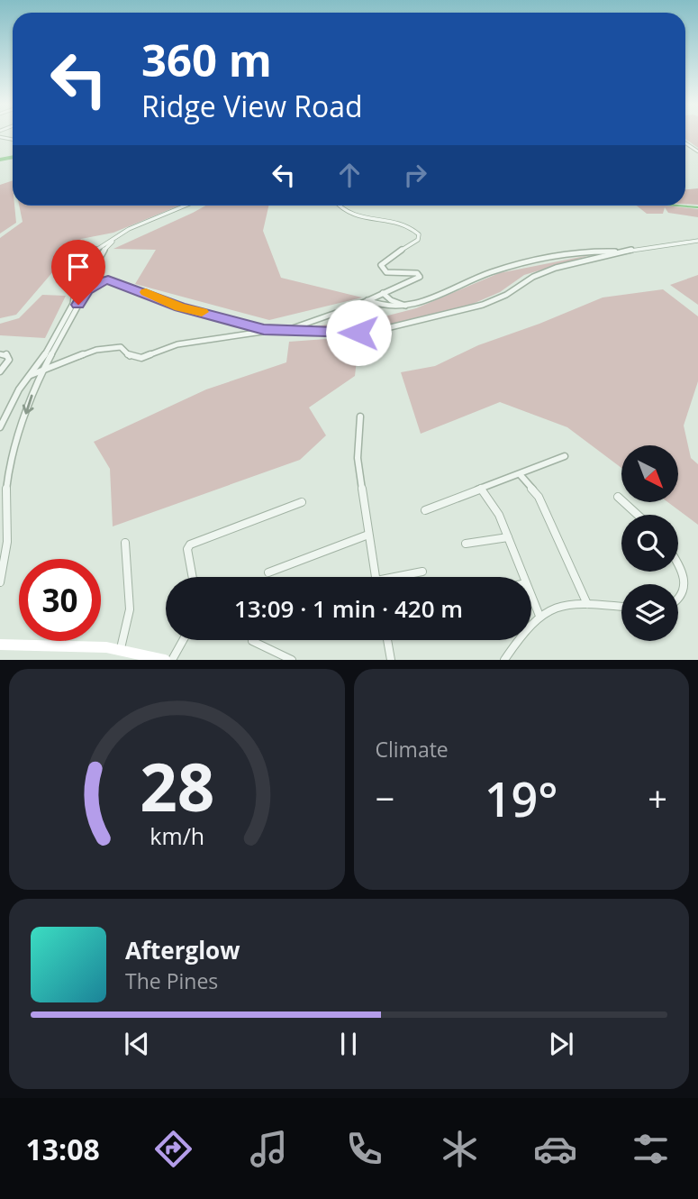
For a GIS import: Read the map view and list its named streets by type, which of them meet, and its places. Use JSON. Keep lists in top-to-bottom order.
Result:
{
  "north": "bottom right",
  "page": {
    "turn": ["360 m", "Ridge View Road"],
    "limit": "30",
    "trip": "13:09 · 1 min · 420 m",
    "tile": "Climate",
    "heat": ["−", "19°", "+"],
    "song": ["Afterglow", "The Pines"],
    "tabs": "13:08",
    "gauge": ["28", "km/h"]
  }
}
